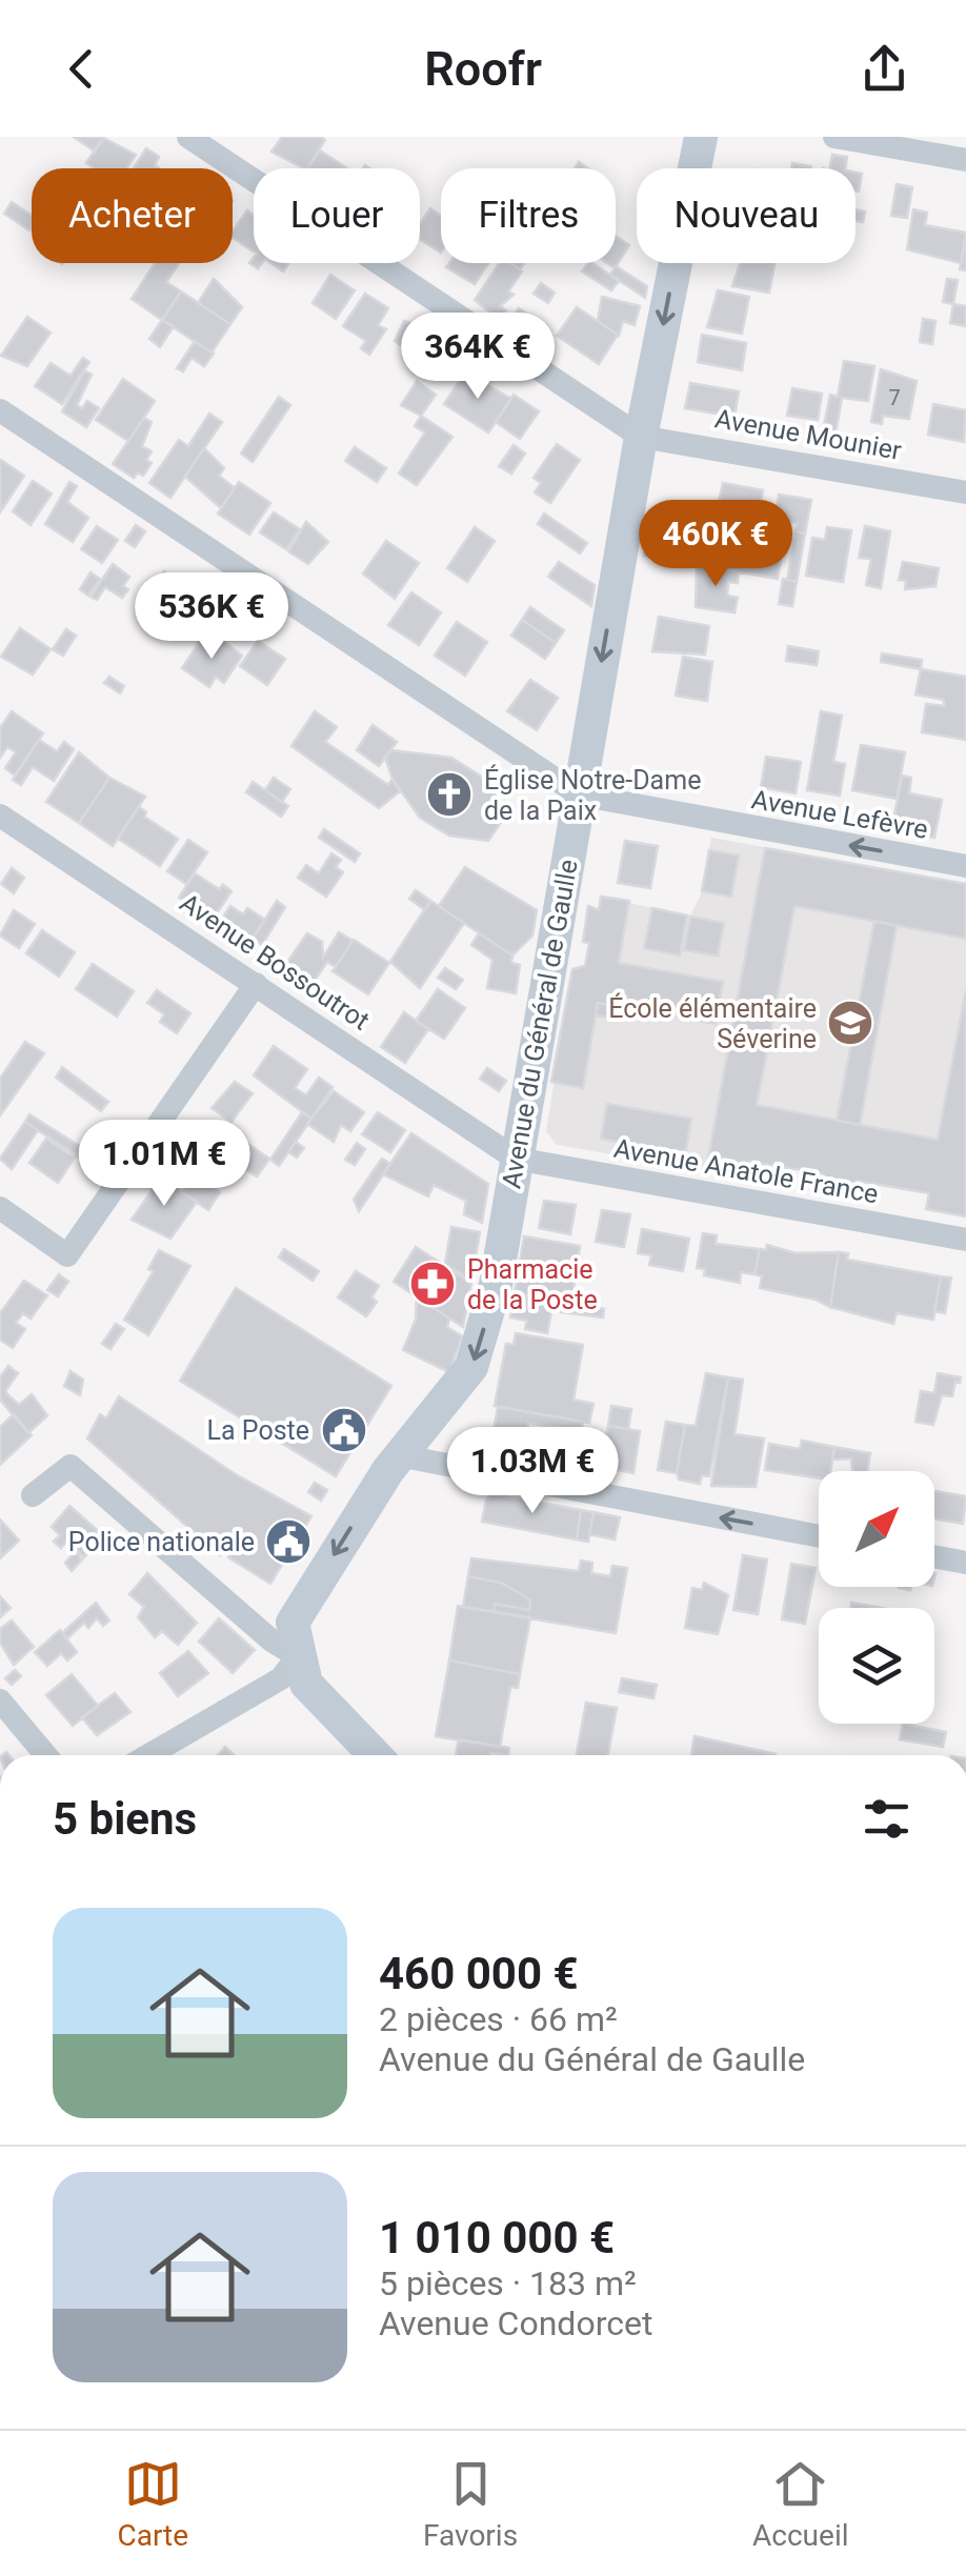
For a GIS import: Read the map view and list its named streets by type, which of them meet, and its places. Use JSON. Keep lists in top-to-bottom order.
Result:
{
  "streets": {
    "street": [
      "Avenue Mounier",
      "Avenue Lefèvre",
      "Avenue Bossoutrot",
      "Avenue du Général de Gaulle",
      "Avenue Anatole France"
    ]
  },
  "crossings": [
    ["Avenue Mounier", "Avenue du Général de Gaulle"],
    ["Avenue Lefèvre", "Avenue du Général de Gaulle"],
    ["Avenue Bossoutrot", "Avenue du Général de Gaulle"],
    ["Avenue Bossoutrot", "Avenue Anatole France"],
    ["Avenue du Général de Gaulle", "Avenue Anatole France"]
  ],
  "one_way": ["Avenue Lefèvre", "Avenue du Général de Gaulle"],
  "places": {
    "church": ["Église Notre-Dame de la Paix"],
    "school or university": ["École élémentaire Séverine"],
    "pharmacy": ["Pharmacie de la Poste"],
    "public building": ["La Poste", "Police nationale"]
  },
  "house_numbers": ["7"],
  "north": "top right",
  "page": {
    "header": "Roofr",
    "chip": [
      "Acheter",
      "Louer",
      "Filtres",
      "Nouveau"
    ],
    "price": [
      "364K €",
      "460K €",
      "536K €",
      "1.01M €",
      "1.03M €"
    ],
    "heading": "5 biens",
    "list": [
      {
        "name": "460 000 €",
        "note": "2 pièces · 66 m² · Avenue du Général de Gaulle"
      },
      {
        "name": "1 010 000 €",
        "note": "5 pièces · 183 m² · Avenue Condorcet"
      }
    ],
    "tabs": ["Carte", "Favoris", "Accueil"]
  }
}
